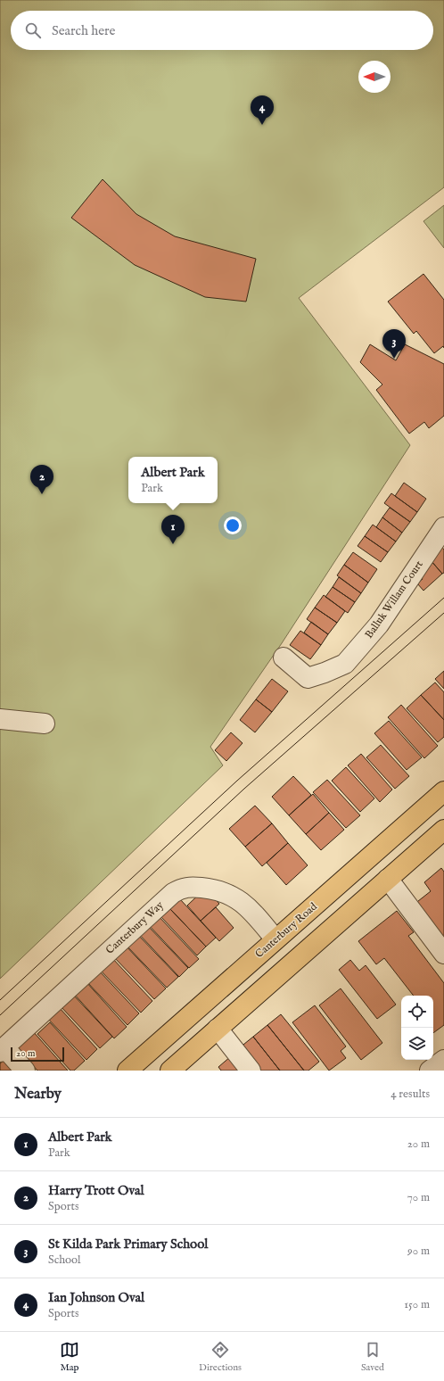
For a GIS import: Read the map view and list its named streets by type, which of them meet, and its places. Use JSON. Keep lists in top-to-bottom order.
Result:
{
  "streets": {
    "main road": ["Canterbury Road"],
    "street": ["Balluk Willam Court", "Canterbury Way"]
  },
  "crossings": [
    ["Canterbury Way", "Canterbury Road"]
  ],
  "scale_bar": "20 m",
  "north": "left",
  "page": {
    "search": "Search here",
    "pins": [
      "4",
      "3",
      "2",
      "1"
    ],
    "popup": ["Albert Park", "Park"],
    "scale": "20 m",
    "heading": ["Nearby", "4 results"],
    "list": [
      {
        "mark": "1",
        "name": "Albert Park",
        "note": "Park",
        "value": "20 m"
      },
      {
        "mark": "2",
        "name": "Harry Trott Oval",
        "note": "Sports",
        "value": "70 m"
      },
      {
        "mark": "3",
        "name": "St Kilda Park Primary School",
        "note": "School",
        "value": "90 m"
      },
      {
        "mark": "4",
        "name": "Ian Johnson Oval",
        "note": "Sports",
        "value": "150 m"
      }
    ],
    "nav": ["Map", "Directions", "Saved"]
  }
}
